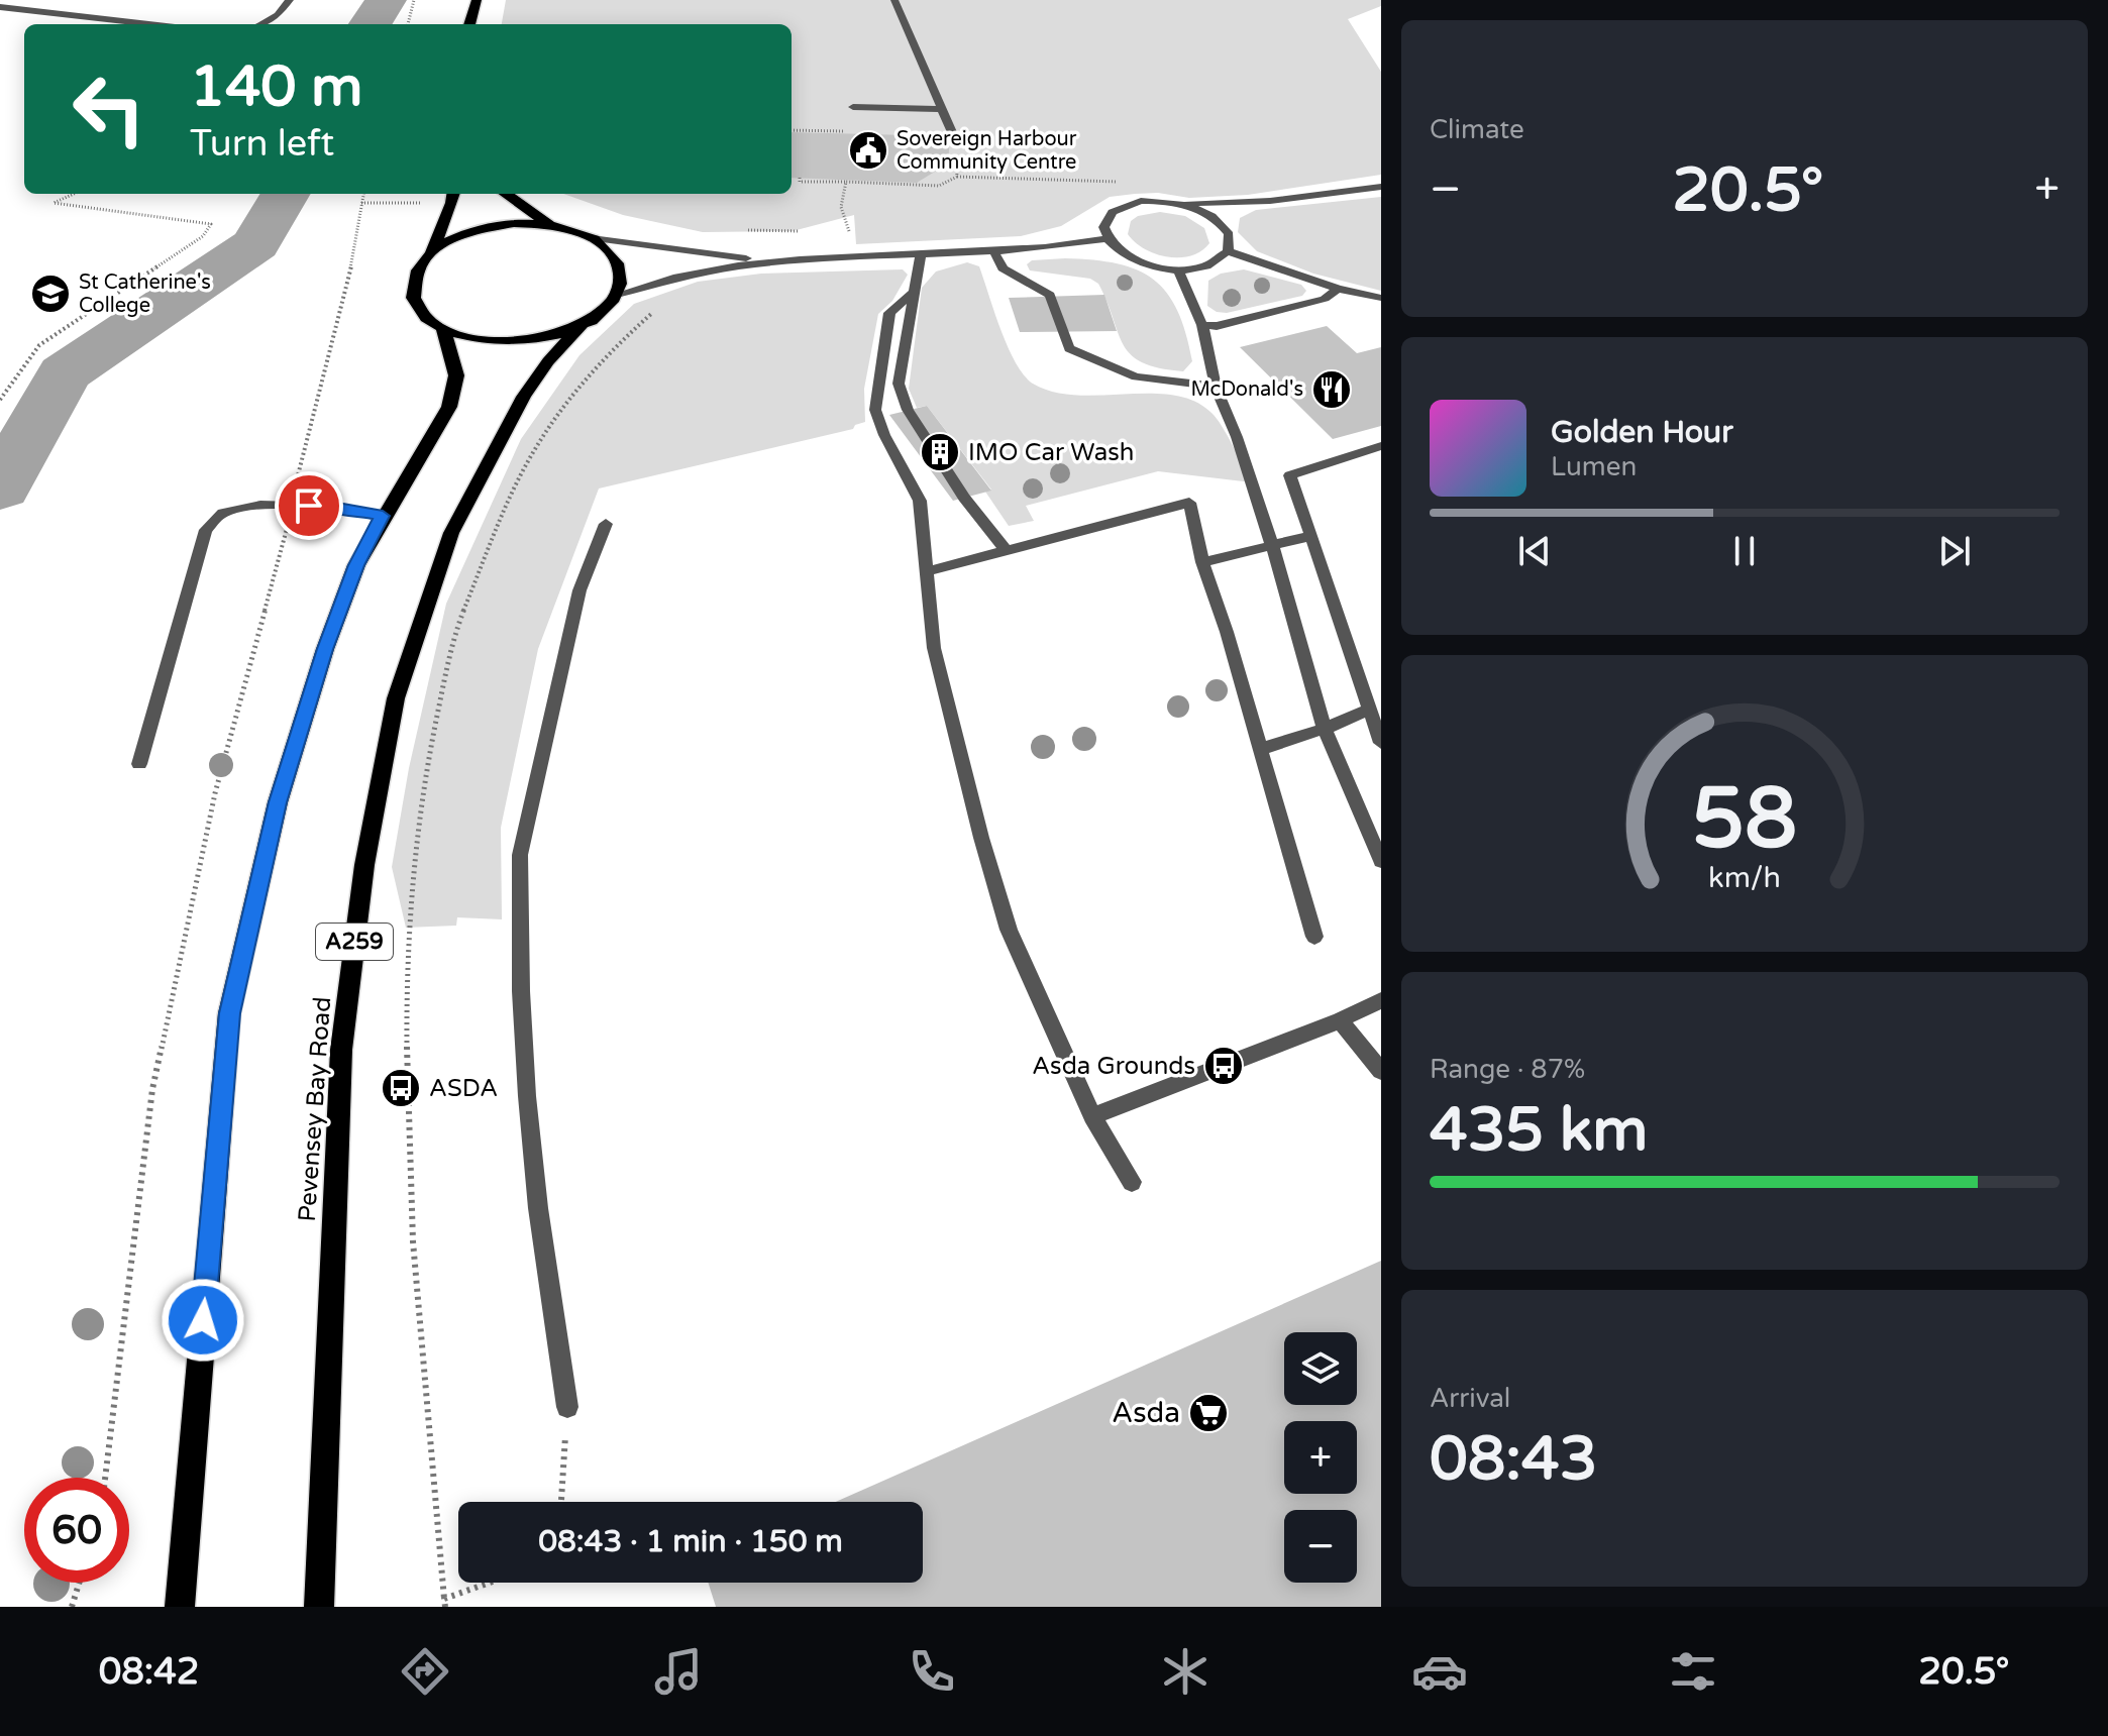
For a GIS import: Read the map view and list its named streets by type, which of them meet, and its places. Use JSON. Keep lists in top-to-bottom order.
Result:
{
  "streets": {
    "main road": ["A259", "Pevensey Bay Road"]
  },
  "places": {
    "public building": ["Sovereign Harbour Community Centre"],
    "school or university": ["St Catherine's College"],
    "restaurant": ["McDonald's"],
    "building": ["IMO Car Wash"],
    "bus stop": ["Asda Grounds", "ASDA"],
    "supermarket": ["Asda"]
  },
  "page": {
    "tile": [
      "Climate",
      ["Range · 87%", "435 km"],
      ["Arrival", "08:43"]
    ],
    "turn": ["140 m", "Turn left"],
    "heat": ["−", "20.5°", "+"],
    "song": ["Golden Hour", "Lumen"],
    "map_buttons": ["+", "−"],
    "limit": "60",
    "trip": "08:43 · 1 min · 150 m",
    "tabs": ["08:42", "20.5°"],
    "gauge": ["58", "km/h"]
  }
}
